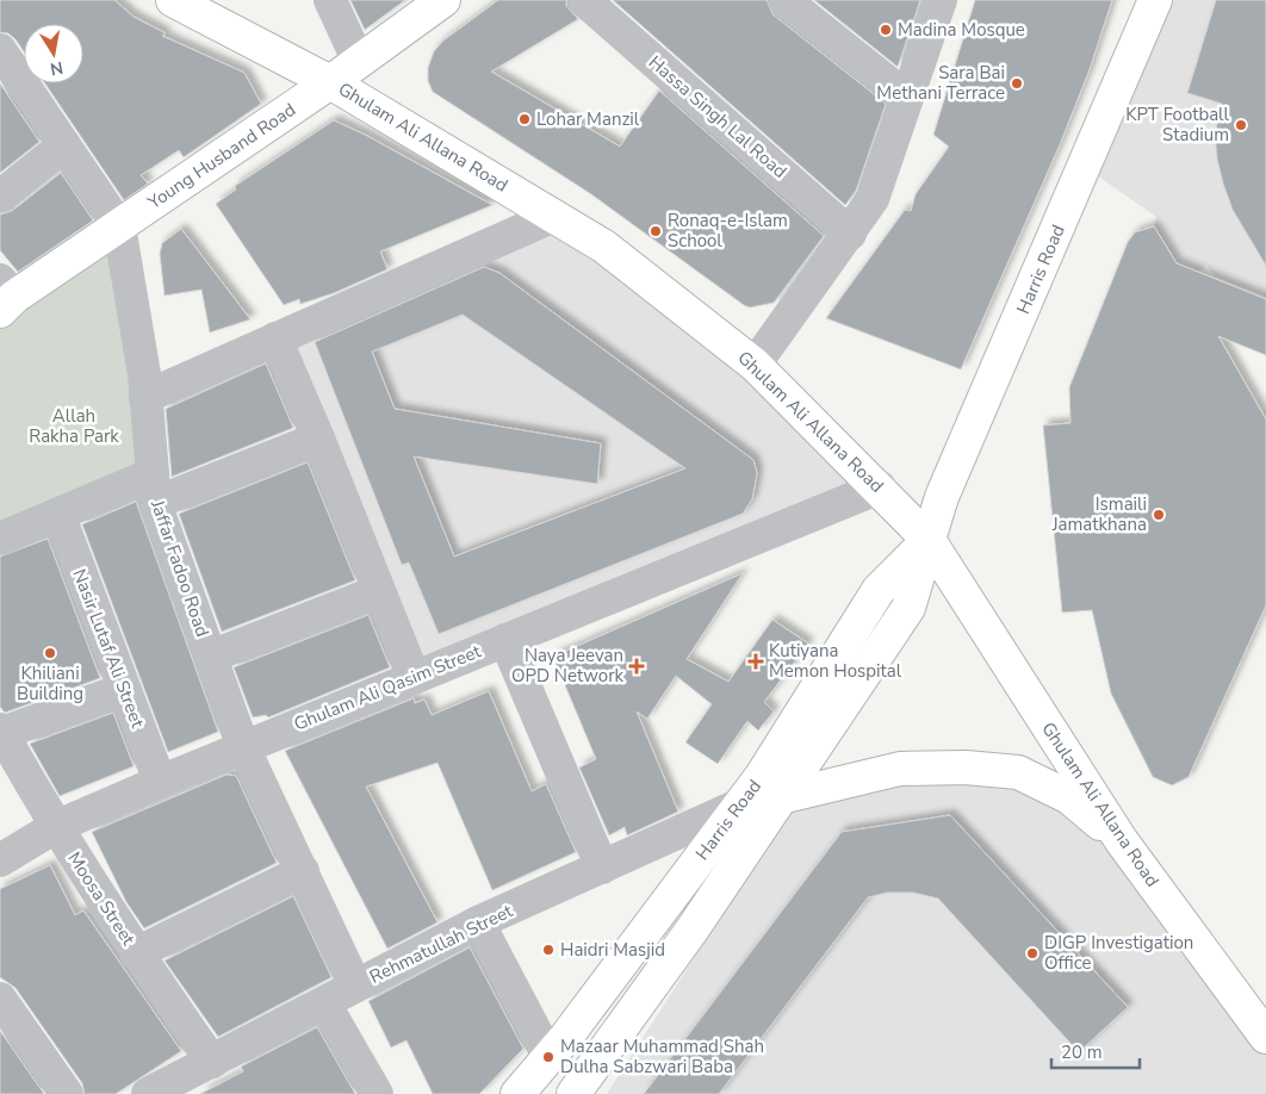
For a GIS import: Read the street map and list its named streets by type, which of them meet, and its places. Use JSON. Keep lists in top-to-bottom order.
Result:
{
  "streets": {
    "main road": ["Ghulam Ali Allana Road", "Young Husband Road", "Harris Road"],
    "street": [
      "Hassa Singh Lal Road",
      "Jaffar Fadoo Road",
      "Nasir Lutaf Ali Street",
      "Ghulam Ali Qasim Street",
      "Moosa Street",
      "Rehmatullah Street"
    ]
  },
  "crossings": [
    ["Ghulam Ali Allana Road", "Young Husband Road"],
    ["Ghulam Ali Allana Road", "Harris Road"],
    ["Ghulam Ali Allana Road", "Ghulam Ali Qasim Street"],
    ["Young Husband Road", "Jaffar Fadoo Road"],
    ["Harris Road", "Rehmatullah Street"],
    ["Jaffar Fadoo Road", "Ghulam Ali Qasim Street"],
    ["Jaffar Fadoo Road", "Rehmatullah Street"],
    ["Nasir Lutaf Ali Street", "Ghulam Ali Qasim Street"],
    ["Ghulam Ali Qasim Street", "Moosa Street"],
    ["Moosa Street", "Rehmatullah Street"]
  ],
  "parks": ["Allah Rakha Park"],
  "places": {
    "other": [
      "Madina Mosque",
      "Sara Bai Methani Terrace",
      "Lohar Manzil",
      "KPT Football Stadium",
      "Ronaq-e-Islam School",
      "Ismaili Jamatkhana",
      "Khiliani Building",
      "Haidri Masjid",
      "DIGP Investigation Office",
      "Mazaar Muhammad Shah Dulha Sabzwari Baba"
    ],
    "health": ["Kutiyana Memon Hospital", "Naya Jeevan OPD Network"]
  },
  "scale_bar": "20 m",
  "north": "bottom"
}
